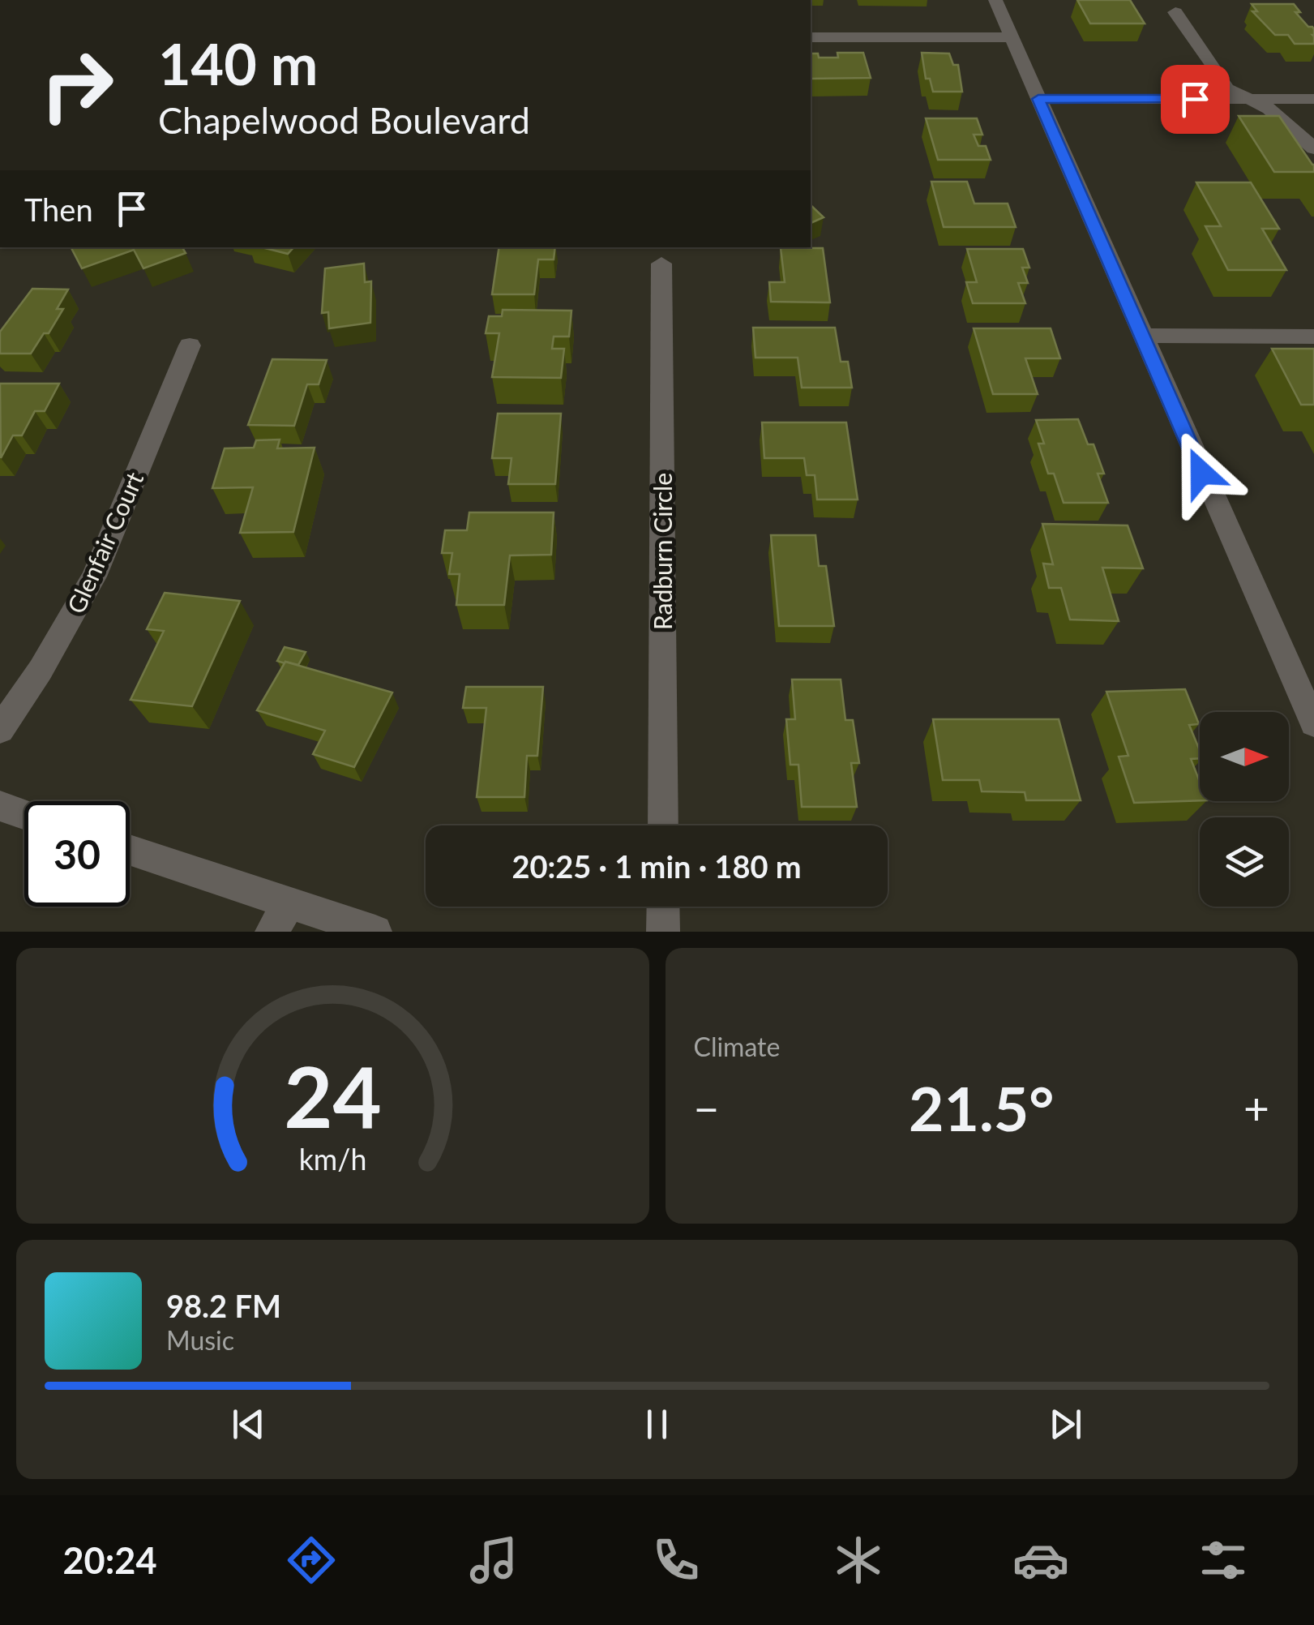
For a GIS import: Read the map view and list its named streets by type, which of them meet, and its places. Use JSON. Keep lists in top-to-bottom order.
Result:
{
  "streets": {
    "street": ["Glenfair Court", "Radburn Circle"]
  },
  "north": "right",
  "page": {
    "turn": ["140 m", "Chapelwood Boulevard"],
    "then": "Then",
    "limit": "30",
    "trip": "20:25 · 1 min · 180 m",
    "tile": "Climate",
    "heat": ["−", "21.5°", "+"],
    "song": ["98.2 FM", "Music"],
    "tabs": "20:24",
    "gauge": ["24", "km/h"]
  }
}
